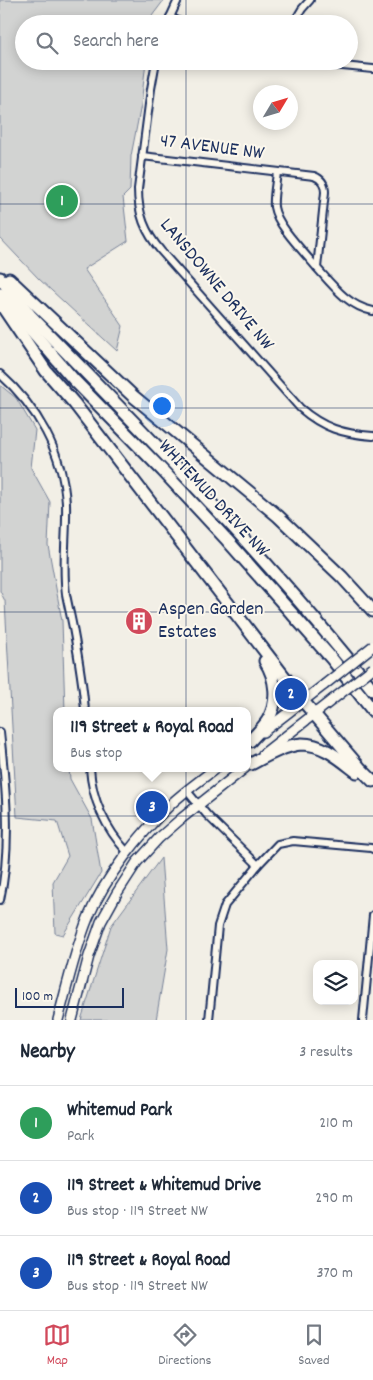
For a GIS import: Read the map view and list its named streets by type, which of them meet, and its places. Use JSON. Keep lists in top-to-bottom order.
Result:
{
  "streets": {
    "highway": ["WHITEMUD DRIVE NW"],
    "street": ["47 AVENUE NW", "LANSDOWNE DRIVE NW"]
  },
  "crossings": [
    ["47 AVENUE NW", "LANSDOWNE DRIVE NW"]
  ],
  "places": {
    "building": ["Aspen Garden Estates"]
  },
  "scale_bar": "100 m",
  "north": "top right",
  "page": {
    "search": "Search here",
    "pins": ["1", "2", "3"],
    "popup": ["119 Street & Royal Road", "Bus stop"],
    "scale": "100 m",
    "heading": ["Nearby", "3 results"],
    "list": [
      {
        "mark": "1",
        "name": "Whitemud Park",
        "note": "Park",
        "value": "210 m"
      },
      {
        "mark": "2",
        "name": "119 Street & Whitemud Drive",
        "note": "Bus stop · 119 Street NW",
        "value": "290 m"
      },
      {
        "mark": "3",
        "name": "119 Street & Royal Road",
        "note": "Bus stop · 119 Street NW",
        "value": "370 m"
      }
    ],
    "nav": ["Map", "Directions", "Saved"]
  }
}
